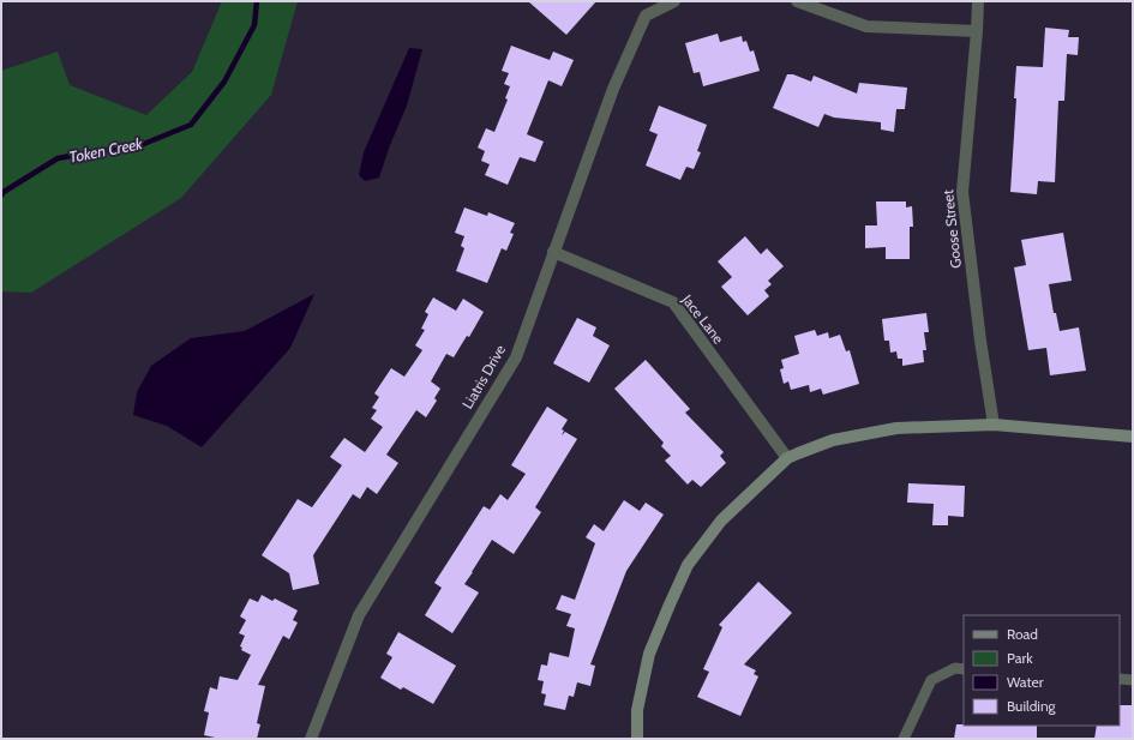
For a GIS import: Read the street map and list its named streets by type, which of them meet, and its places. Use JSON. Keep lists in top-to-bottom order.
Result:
{
  "streets": {
    "street": ["Goose Street", "Jace Lane", "Liatris Drive"]
  },
  "crossings": [
    ["Jace Lane", "Liatris Drive"]
  ],
  "water": ["Token Creek"],
  "legend": [
    "Road",
    "Park",
    "Water",
    "Building"
  ]
}
